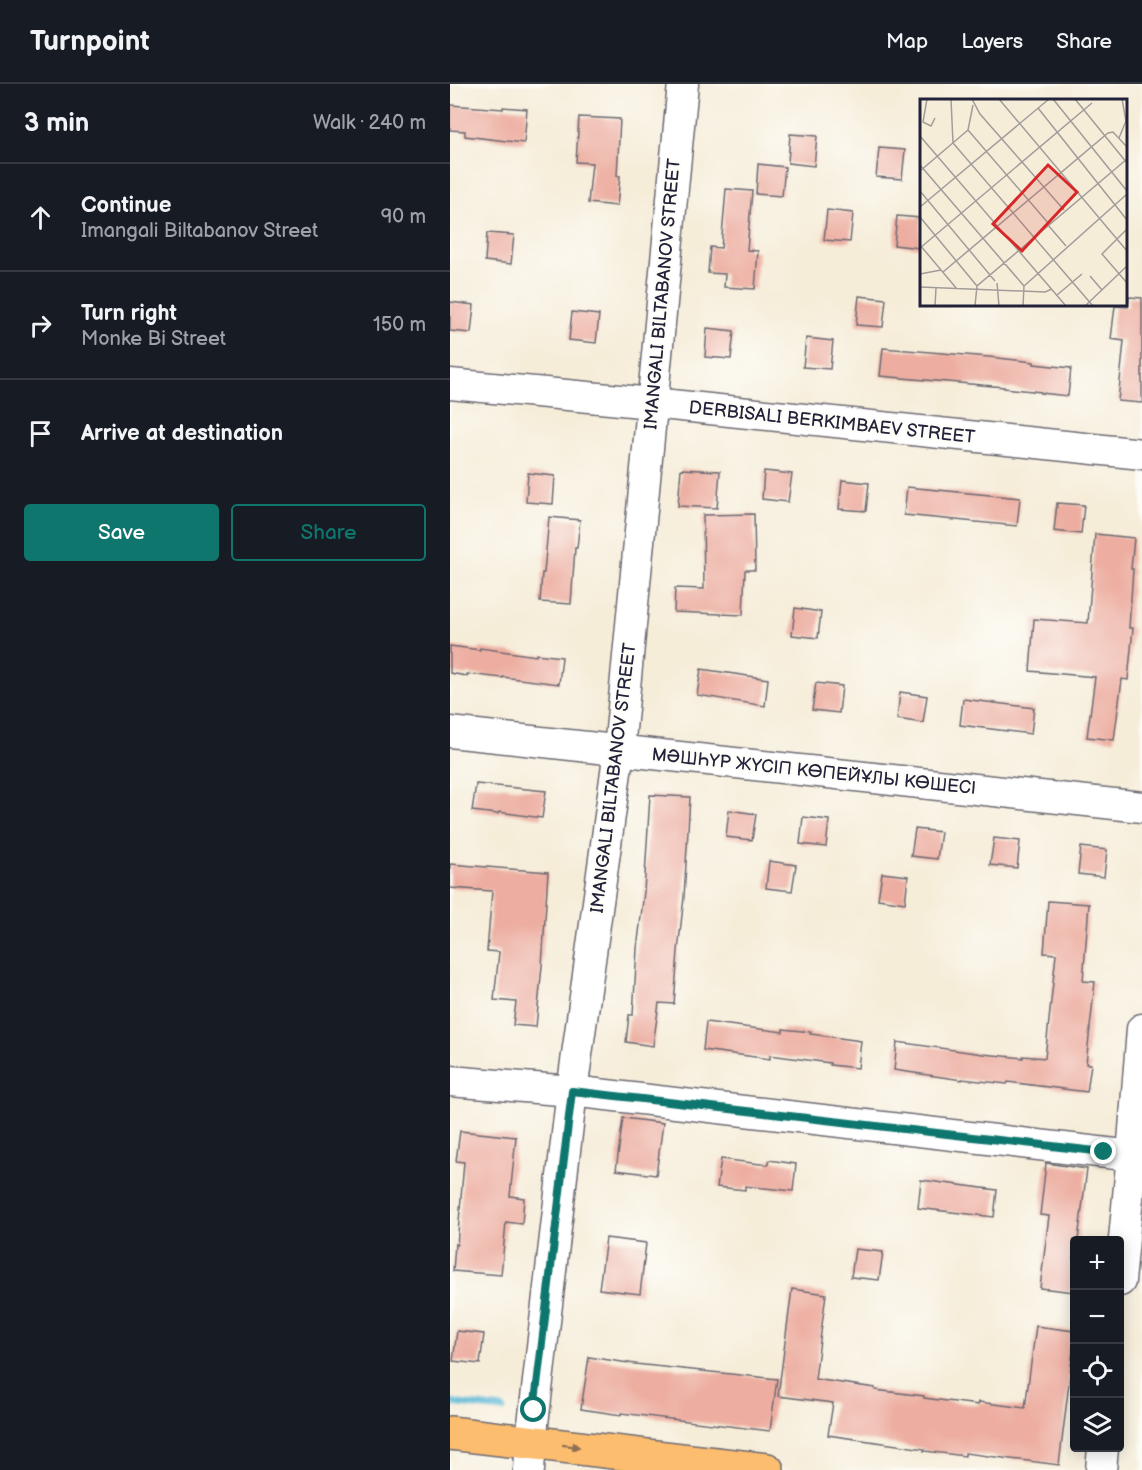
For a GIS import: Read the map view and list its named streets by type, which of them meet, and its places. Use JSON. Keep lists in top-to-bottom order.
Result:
{
  "streets": {
    "street": ["IMANGALI BILTABANOV STREET", "DERBISALI BERKIMBAEV STREET", "МӘШҺҮР ЖҮСІП КӨПЕЙҰЛЫ КӨШЕСІ"]
  },
  "crossings": [
    ["IMANGALI BILTABANOV STREET", "DERBISALI BERKIMBAEV STREET"],
    ["IMANGALI BILTABANOV STREET", "МӘШҺҮР ЖҮСІП КӨПЕЙҰЛЫ КӨШЕСІ"]
  ],
  "page": {
    "header": "Turnpoint",
    "nav": ["Map", "Layers", "Share"],
    "heading": ["3 min", "Walk · 240 m"],
    "list": [
      ["Continue", "Imangali Biltabanov Street", "90 m"],
      ["Turn right", "Monke Bi Street", "150 m"],
      "Arrive at destination"
    ],
    "buttons": ["Save", "Share"],
    "map_buttons": ["+", "−"]
  }
}
